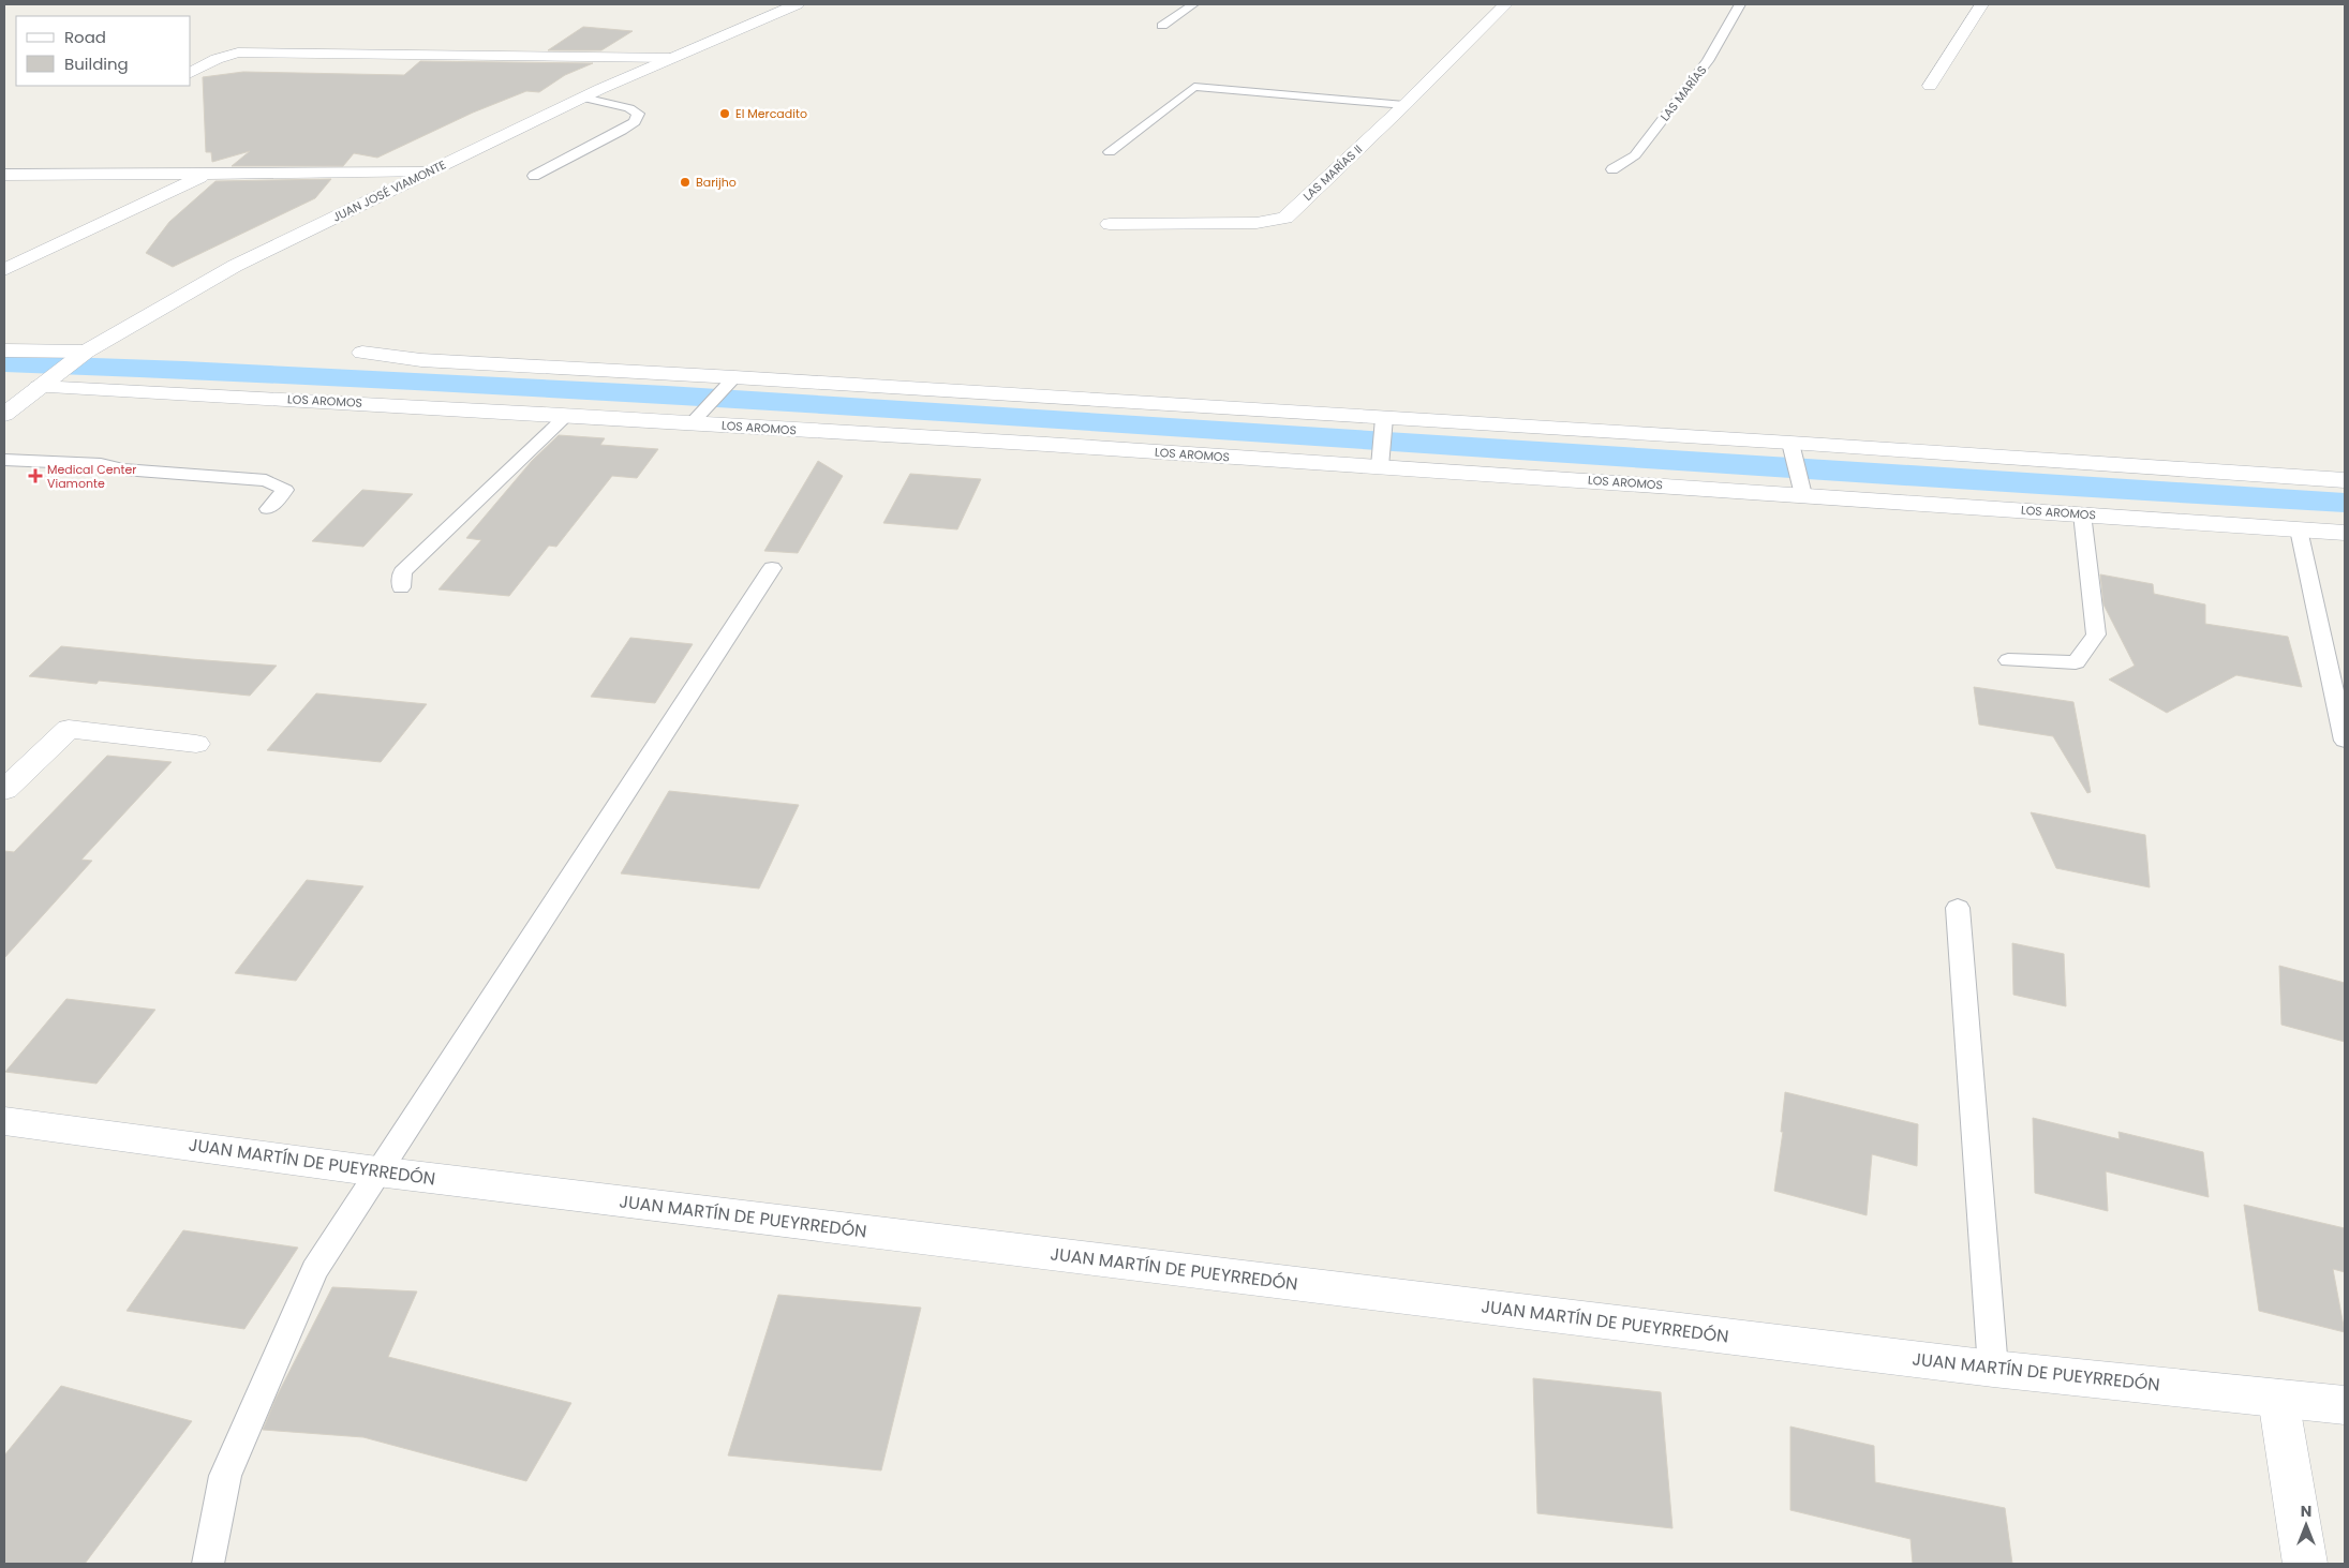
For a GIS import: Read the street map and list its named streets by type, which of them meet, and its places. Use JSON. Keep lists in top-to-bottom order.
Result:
{
  "streets": {
    "street": [
      "LAS MARÍAS II",
      "JUAN JOSÉ VIAMONTE",
      "LOS AROMOS",
      "JUAN MARTÍN DE PUEYRREDÓN"
    ],
    "lane": ["LAS MARÍAS"]
  },
  "crossings": [
    ["JUAN JOSÉ VIAMONTE", "LOS AROMOS"]
  ],
  "places": {
    "other": ["El Mercadito", "Barijho"],
    "health": ["Medical Center Viamonte"]
  },
  "legend": ["Road", "Building"],
  "north": "top"
}
